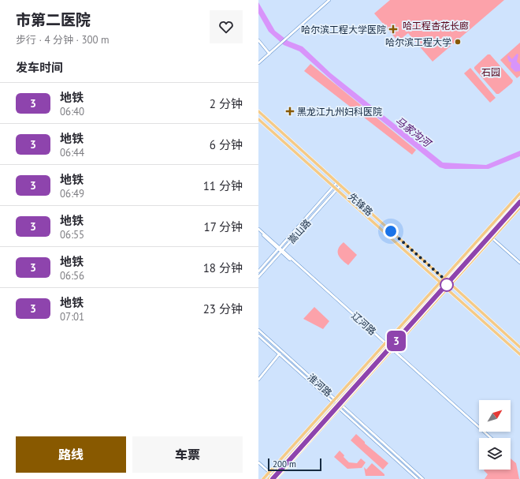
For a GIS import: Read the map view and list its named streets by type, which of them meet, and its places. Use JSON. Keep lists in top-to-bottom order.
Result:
{
  "streets": {
    "main road": [
      "先锋路",
      "嵩山路",
      "辽河路",
      "淮河路"
    ]
  },
  "crossings": [
    ["先锋路", "嵩山路"],
    ["嵩山路", "辽河路"]
  ],
  "water": ["马家沟河"],
  "parks": ["哈工程杏花长廊", "石园"],
  "places": {
    "health": ["哈尔滨工程大学医院", "黑龙江九州妇科医院"],
    "other": ["哈尔滨工程大学"]
  },
  "lines": ["metro line 3"],
  "scale_bar": "200 m",
  "north": "top right",
  "page": {
    "heading": [
      ["市第二医院", "步行 · 4 分钟 · 300 m"],
      "发车时间"
    ],
    "on_map": "3",
    "list": [
      {
        "mark": "3",
        "name": "地铁",
        "note": "06:40",
        "value": "2 分钟"
      },
      {
        "mark": "3",
        "name": "地铁",
        "note": "06:44",
        "value": "6 分钟"
      },
      {
        "mark": "3",
        "name": "地铁",
        "note": "06:49",
        "value": "11 分钟"
      },
      {
        "mark": "3",
        "name": "地铁",
        "note": "06:55",
        "value": "17 分钟"
      },
      {
        "mark": "3",
        "name": "地铁",
        "note": "06:56",
        "value": "18 分钟"
      },
      {
        "mark": "3",
        "name": "地铁",
        "note": "07:01",
        "value": "23 分钟"
      }
    ],
    "buttons": ["路线", "车票"],
    "scale": "200 m"
  }
}
